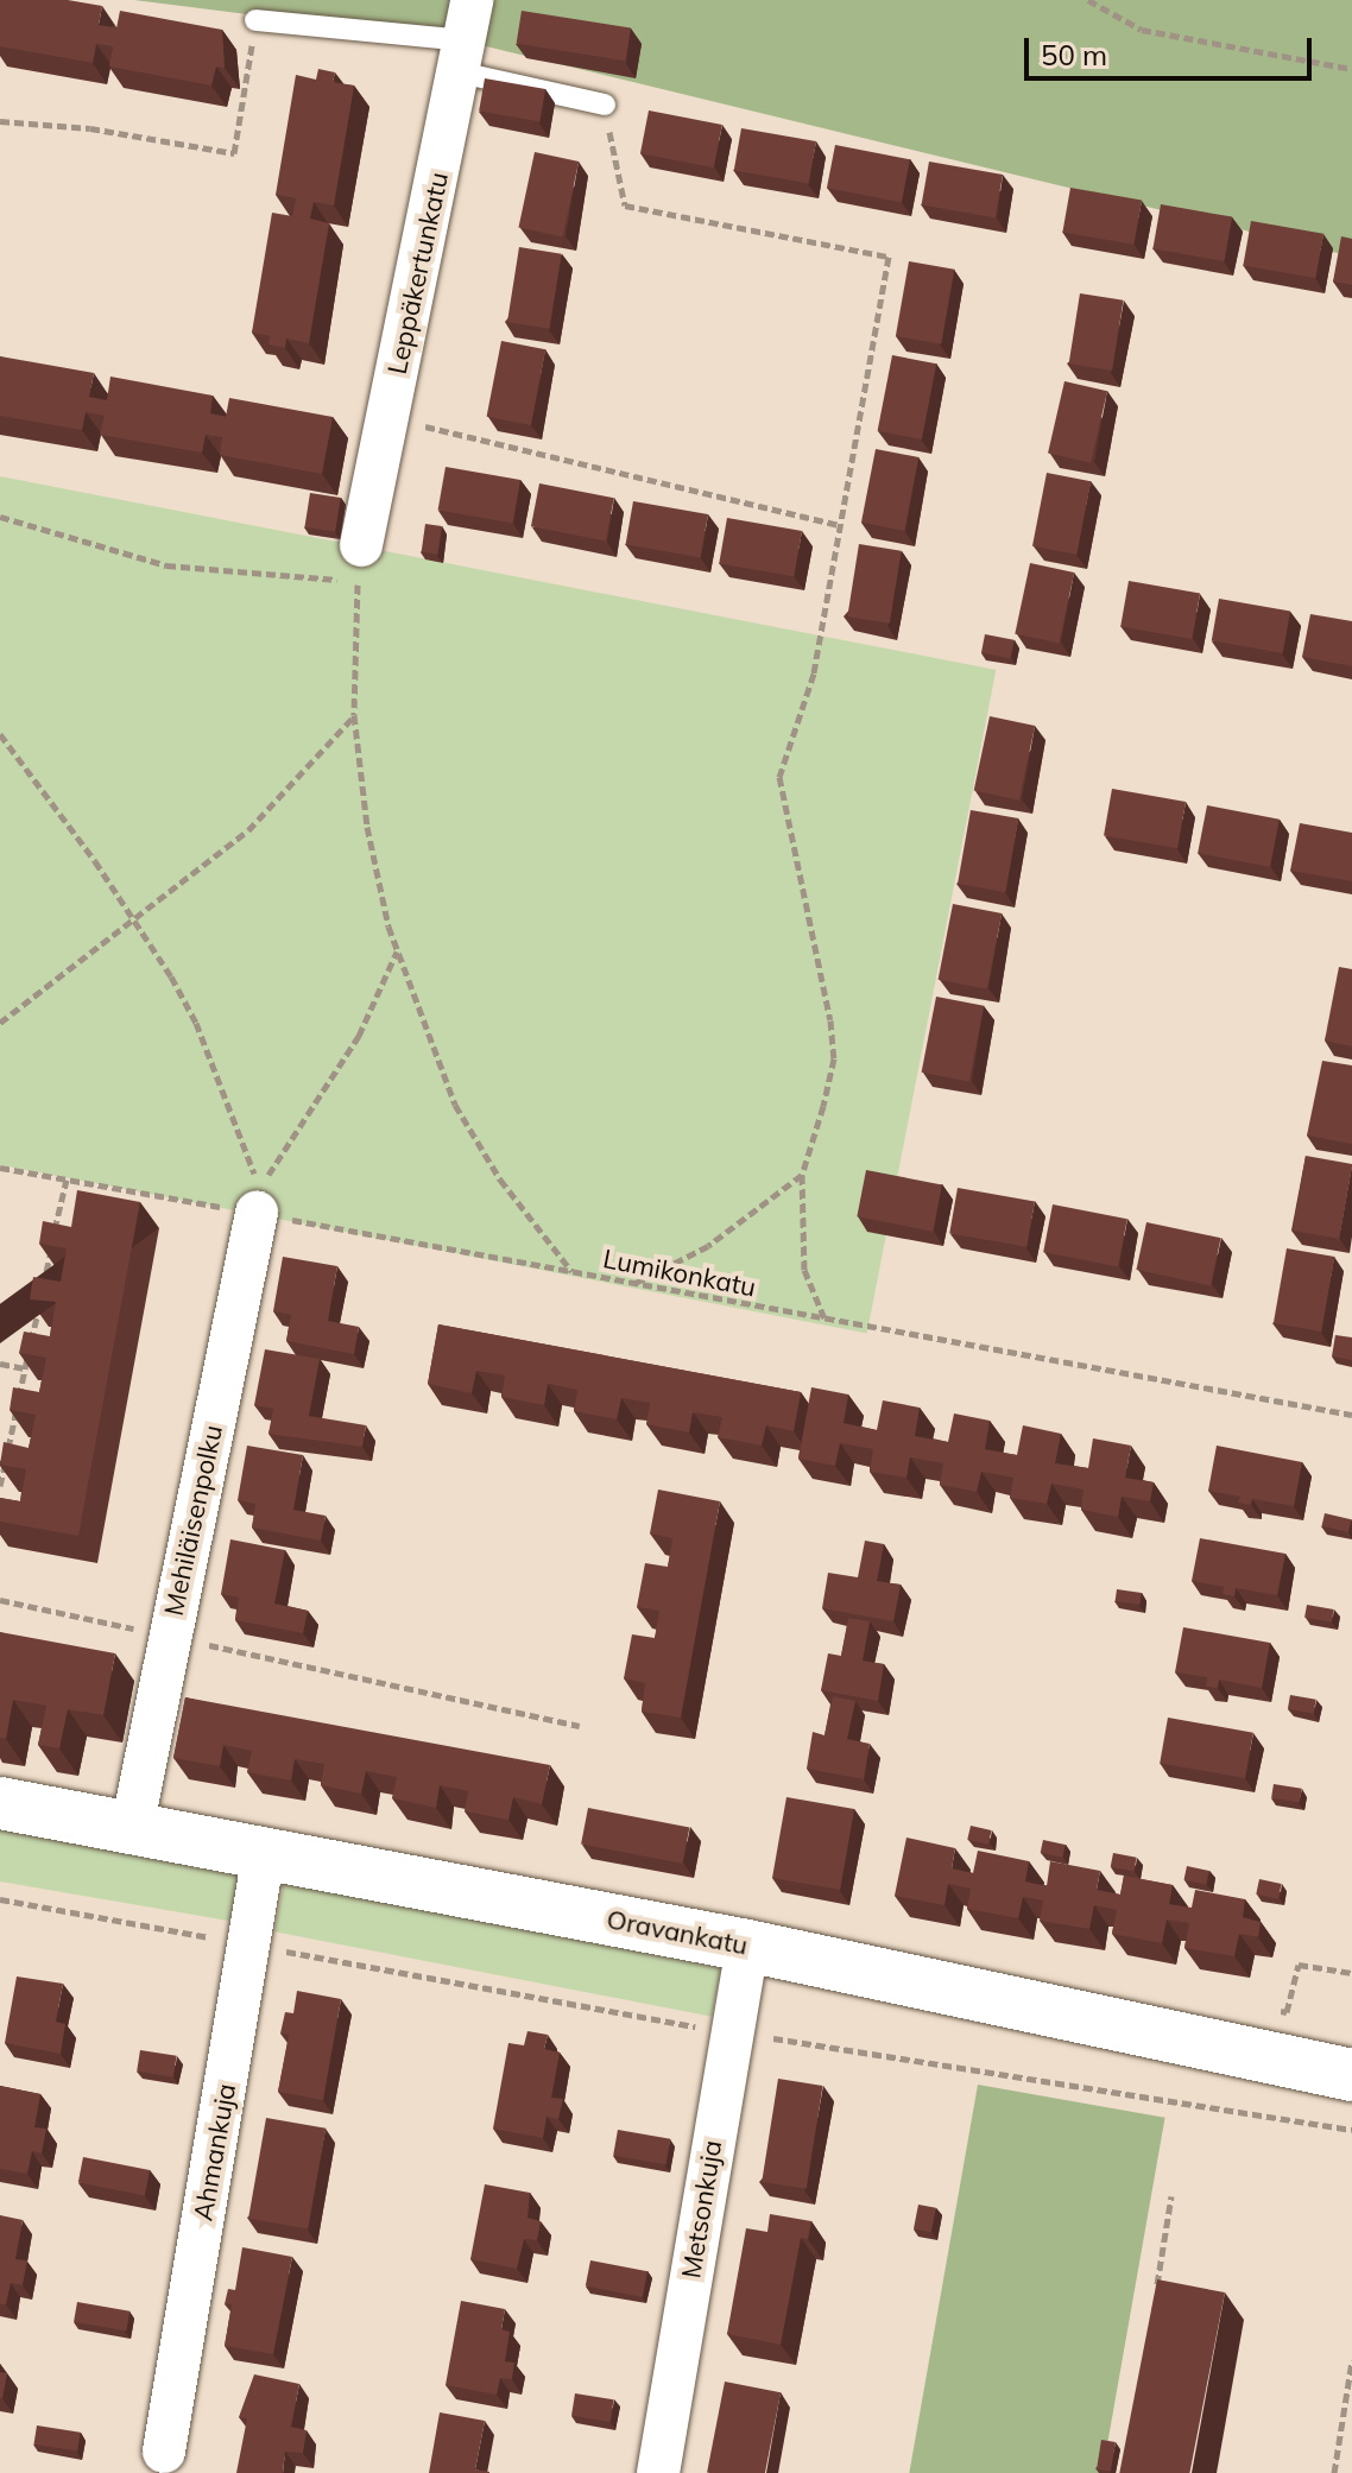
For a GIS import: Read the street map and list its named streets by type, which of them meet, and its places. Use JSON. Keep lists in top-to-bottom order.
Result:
{
  "streets": {
    "street": [
      "Leppäkertunkatu",
      "Mehiläisenpolku",
      "Oravankatu",
      "Ahmankuja",
      "Metsonkuja"
    ],
    "path": ["Lumikonkatu"]
  },
  "crossings": [
    ["Lumikonkatu", "Mehiläisenpolku"],
    ["Mehiläisenpolku", "Oravankatu"],
    ["Oravankatu", "Ahmankuja"],
    ["Oravankatu", "Metsonkuja"]
  ],
  "scale_bar": "50 m"
}
